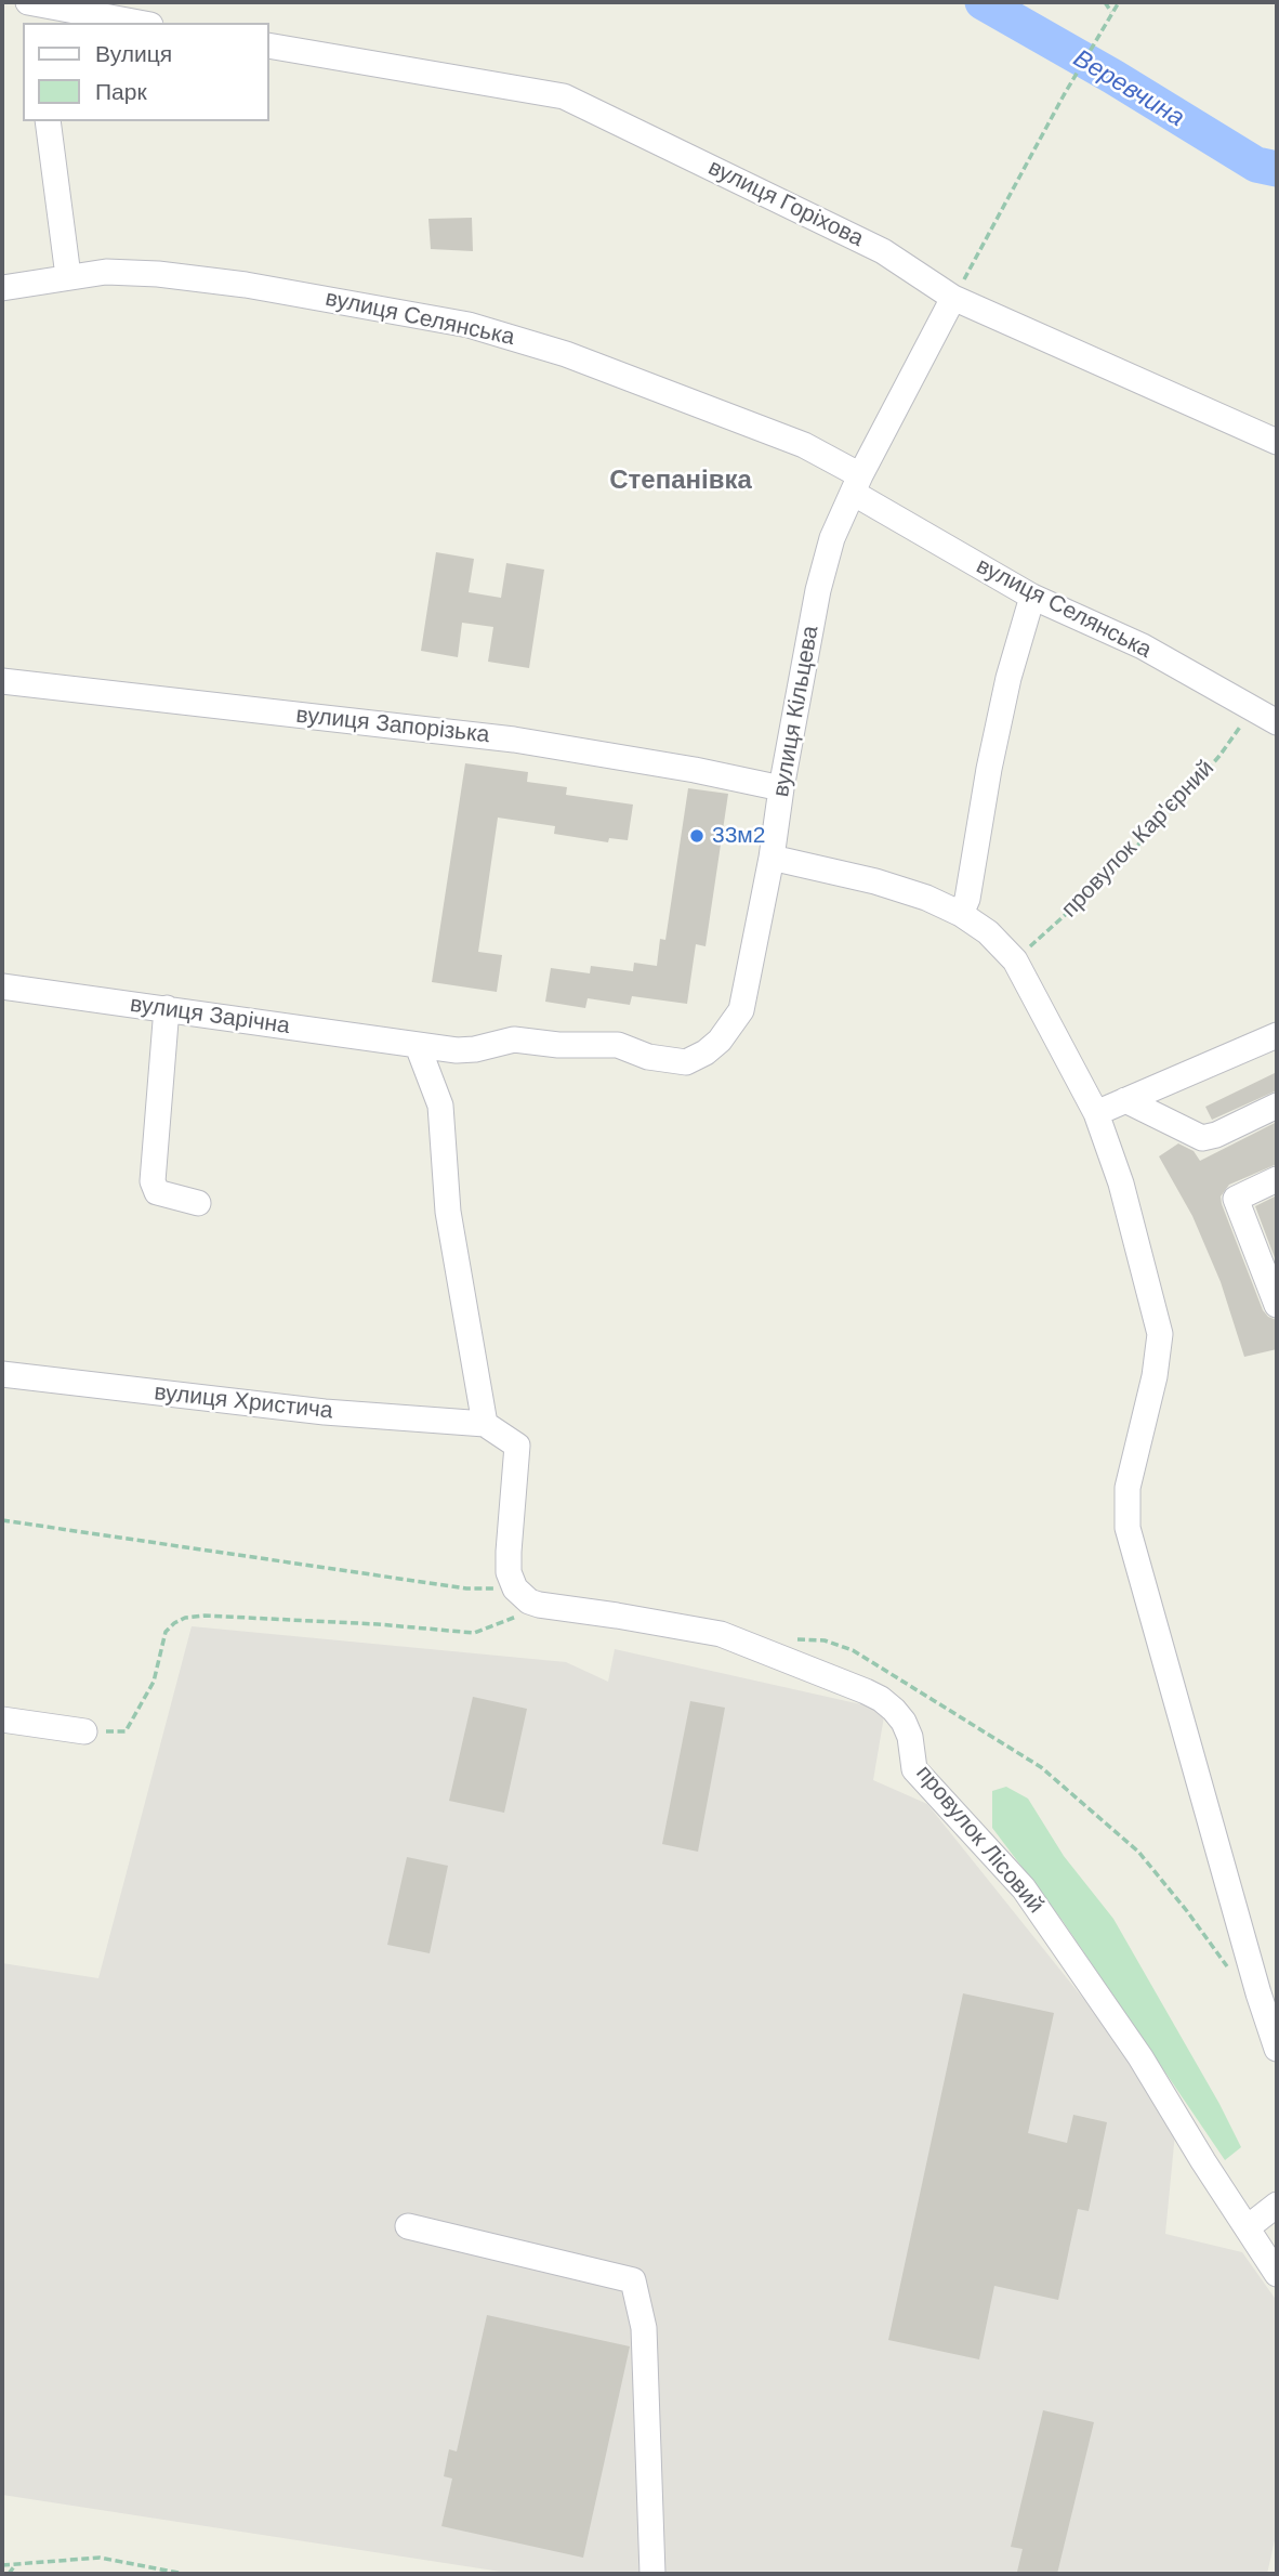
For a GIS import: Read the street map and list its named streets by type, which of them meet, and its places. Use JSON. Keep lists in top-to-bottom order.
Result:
{
  "streets": {
    "street": [
      "вулиця Горіхова",
      "вулиця Селянська",
      "вулиця Кільцева",
      "вулиця Запорізька",
      "вулиця Зарічна",
      "вулиця Христича",
      "провулок Лісовий"
    ],
    "path": ["провулок Кар'єрний"]
  },
  "crossings": [
    ["вулиця Горіхова", "вулиця Кільцева"],
    ["вулиця Селянська", "вулиця Кільцева"],
    ["вулиця Селянська", "провулок Кар'єрний"],
    ["вулиця Кільцева", "вулиця Запорізька"],
    ["вулиця Кільцева", "вулиця Зарічна"]
  ],
  "districts": ["Степанівка"],
  "water": ["Веревчина"],
  "places": ["33м2"],
  "legend": ["Вулиця", "Парк"]
}
